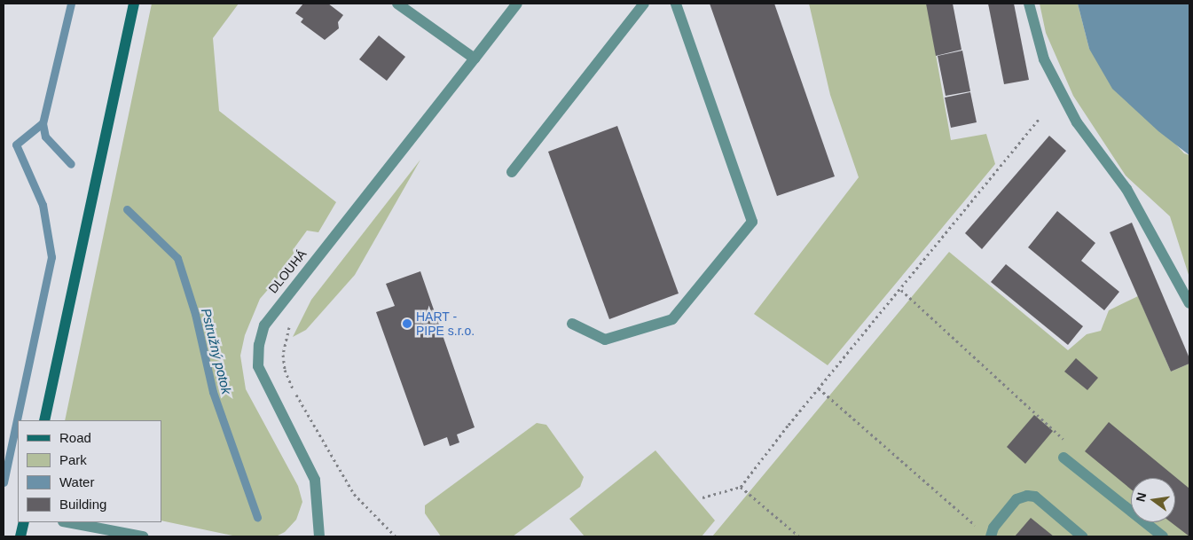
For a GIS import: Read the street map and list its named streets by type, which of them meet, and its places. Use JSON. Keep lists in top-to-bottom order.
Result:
{
  "streets": {
    "street": ["DLOUHÁ"]
  },
  "water": ["Pstružný potok"],
  "places": ["HART - PIPE s.r.o."],
  "legend": [
    "Road",
    "Park",
    "Water",
    "Building"
  ],
  "north": "left"
}
